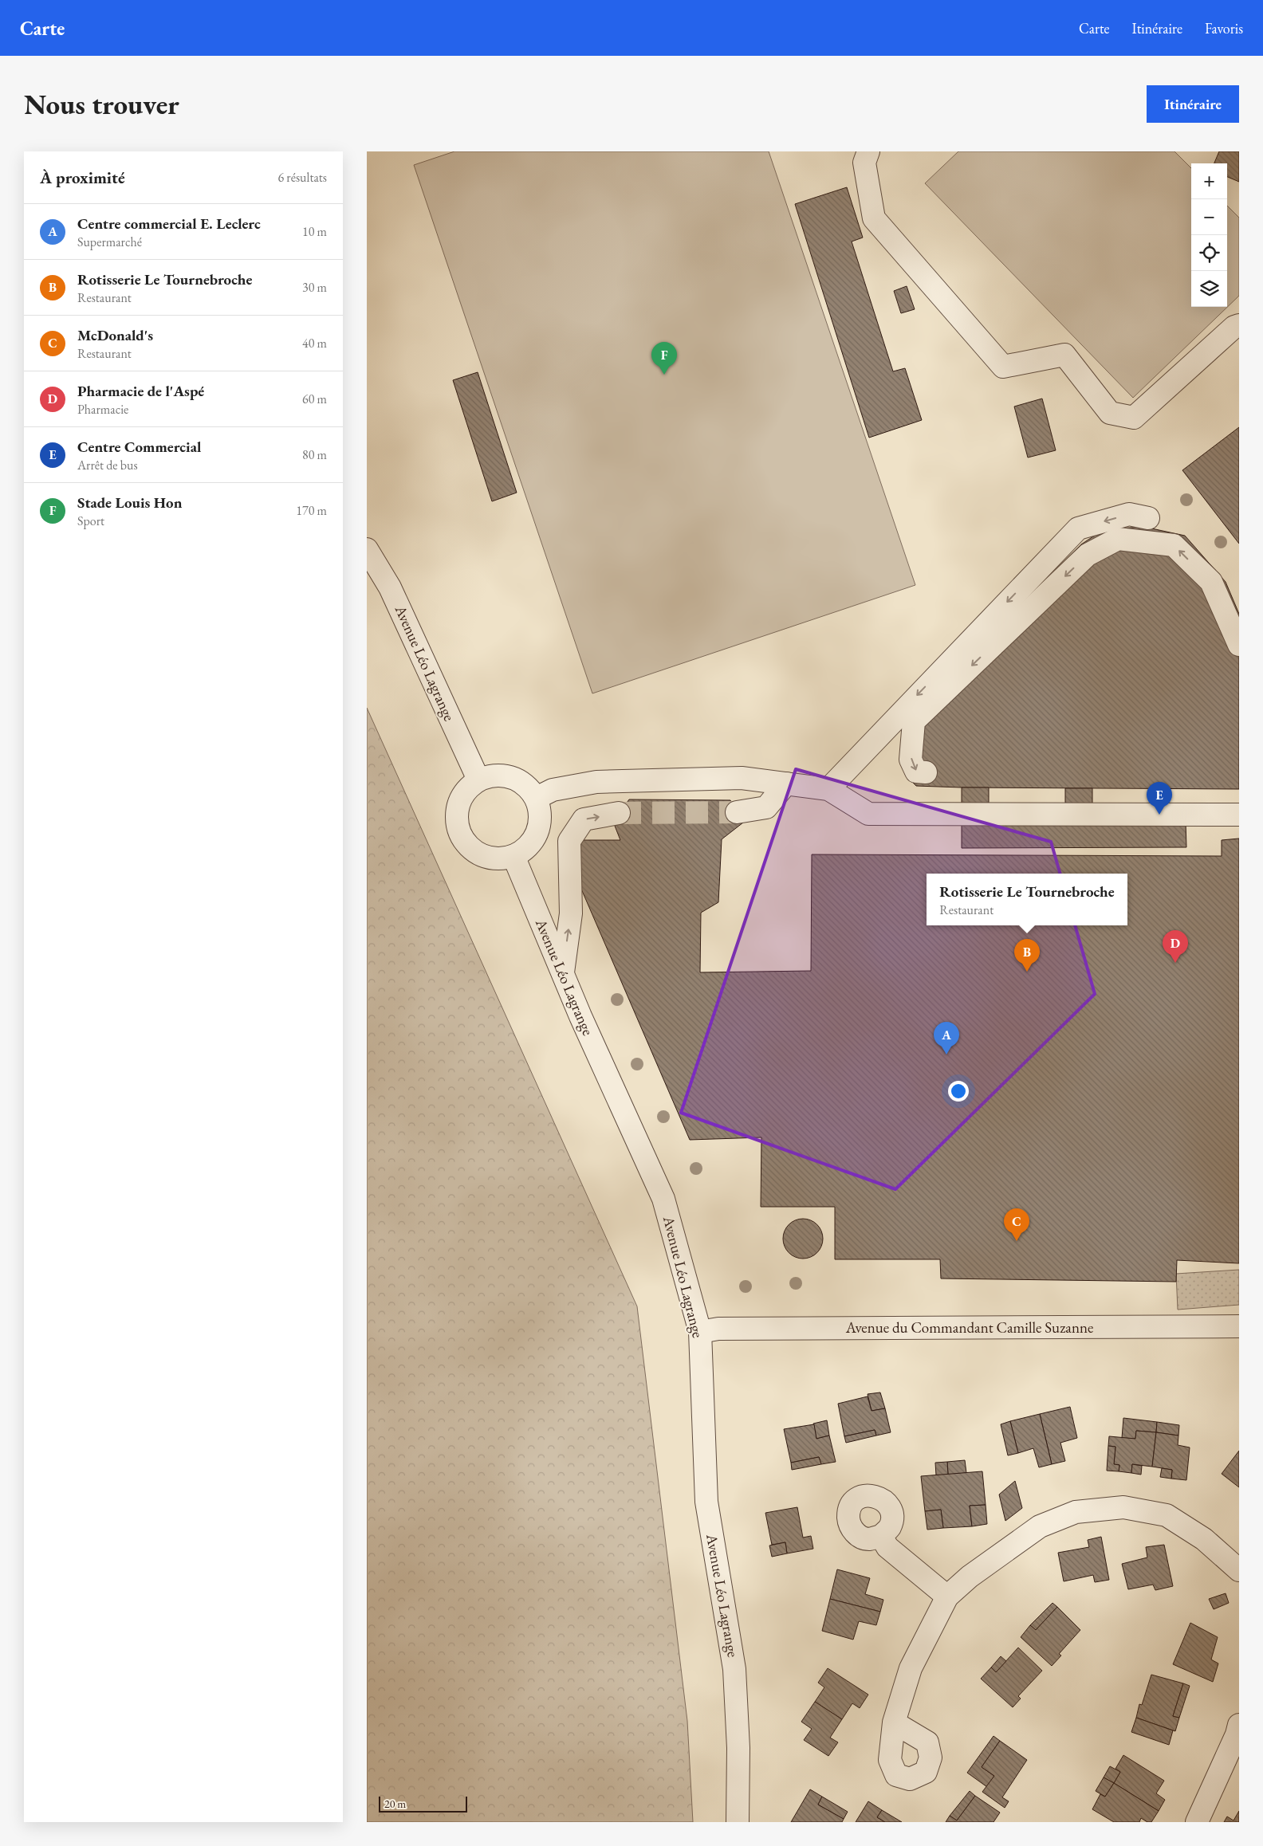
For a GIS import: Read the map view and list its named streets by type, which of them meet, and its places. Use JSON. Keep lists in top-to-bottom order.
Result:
{
  "streets": {
    "street": ["Avenue Léo Lagrange", "Avenue du Commandant Camille Suzanne"]
  },
  "crossings": [
    ["Avenue Léo Lagrange", "Avenue du Commandant Camille Suzanne"]
  ],
  "scale_bar": "20 m",
  "page": {
    "header": "Carte",
    "nav": ["Carte", "Itinéraire", "Favoris"],
    "buttons": "Itinéraire",
    "title": "Nous trouver",
    "heading": ["À proximité", "6 résultats"],
    "map_buttons": ["+", "−"],
    "list": [
      {
        "mark": "A",
        "name": "Centre commercial E. Leclerc",
        "note": "Supermarché",
        "value": "10 m"
      },
      {
        "mark": "B",
        "name": "Rotisserie Le Tournebroche",
        "note": "Restaurant",
        "value": "30 m"
      },
      {
        "mark": "C",
        "name": "McDonald's",
        "note": "Restaurant",
        "value": "40 m"
      },
      {
        "mark": "D",
        "name": "Pharmacie de l'Aspé",
        "note": "Pharmacie",
        "value": "60 m"
      },
      {
        "mark": "E",
        "name": "Centre Commercial",
        "note": "Arrêt de bus",
        "value": "80 m"
      },
      {
        "mark": "F",
        "name": "Stade Louis Hon",
        "note": "Sport",
        "value": "170 m"
      }
    ],
    "pins": [
      "F",
      "E",
      "D",
      "B",
      "A",
      "C"
    ],
    "popup": ["Rotisserie Le Tournebroche", "Restaurant"],
    "scale": "20 m"
  }
}
